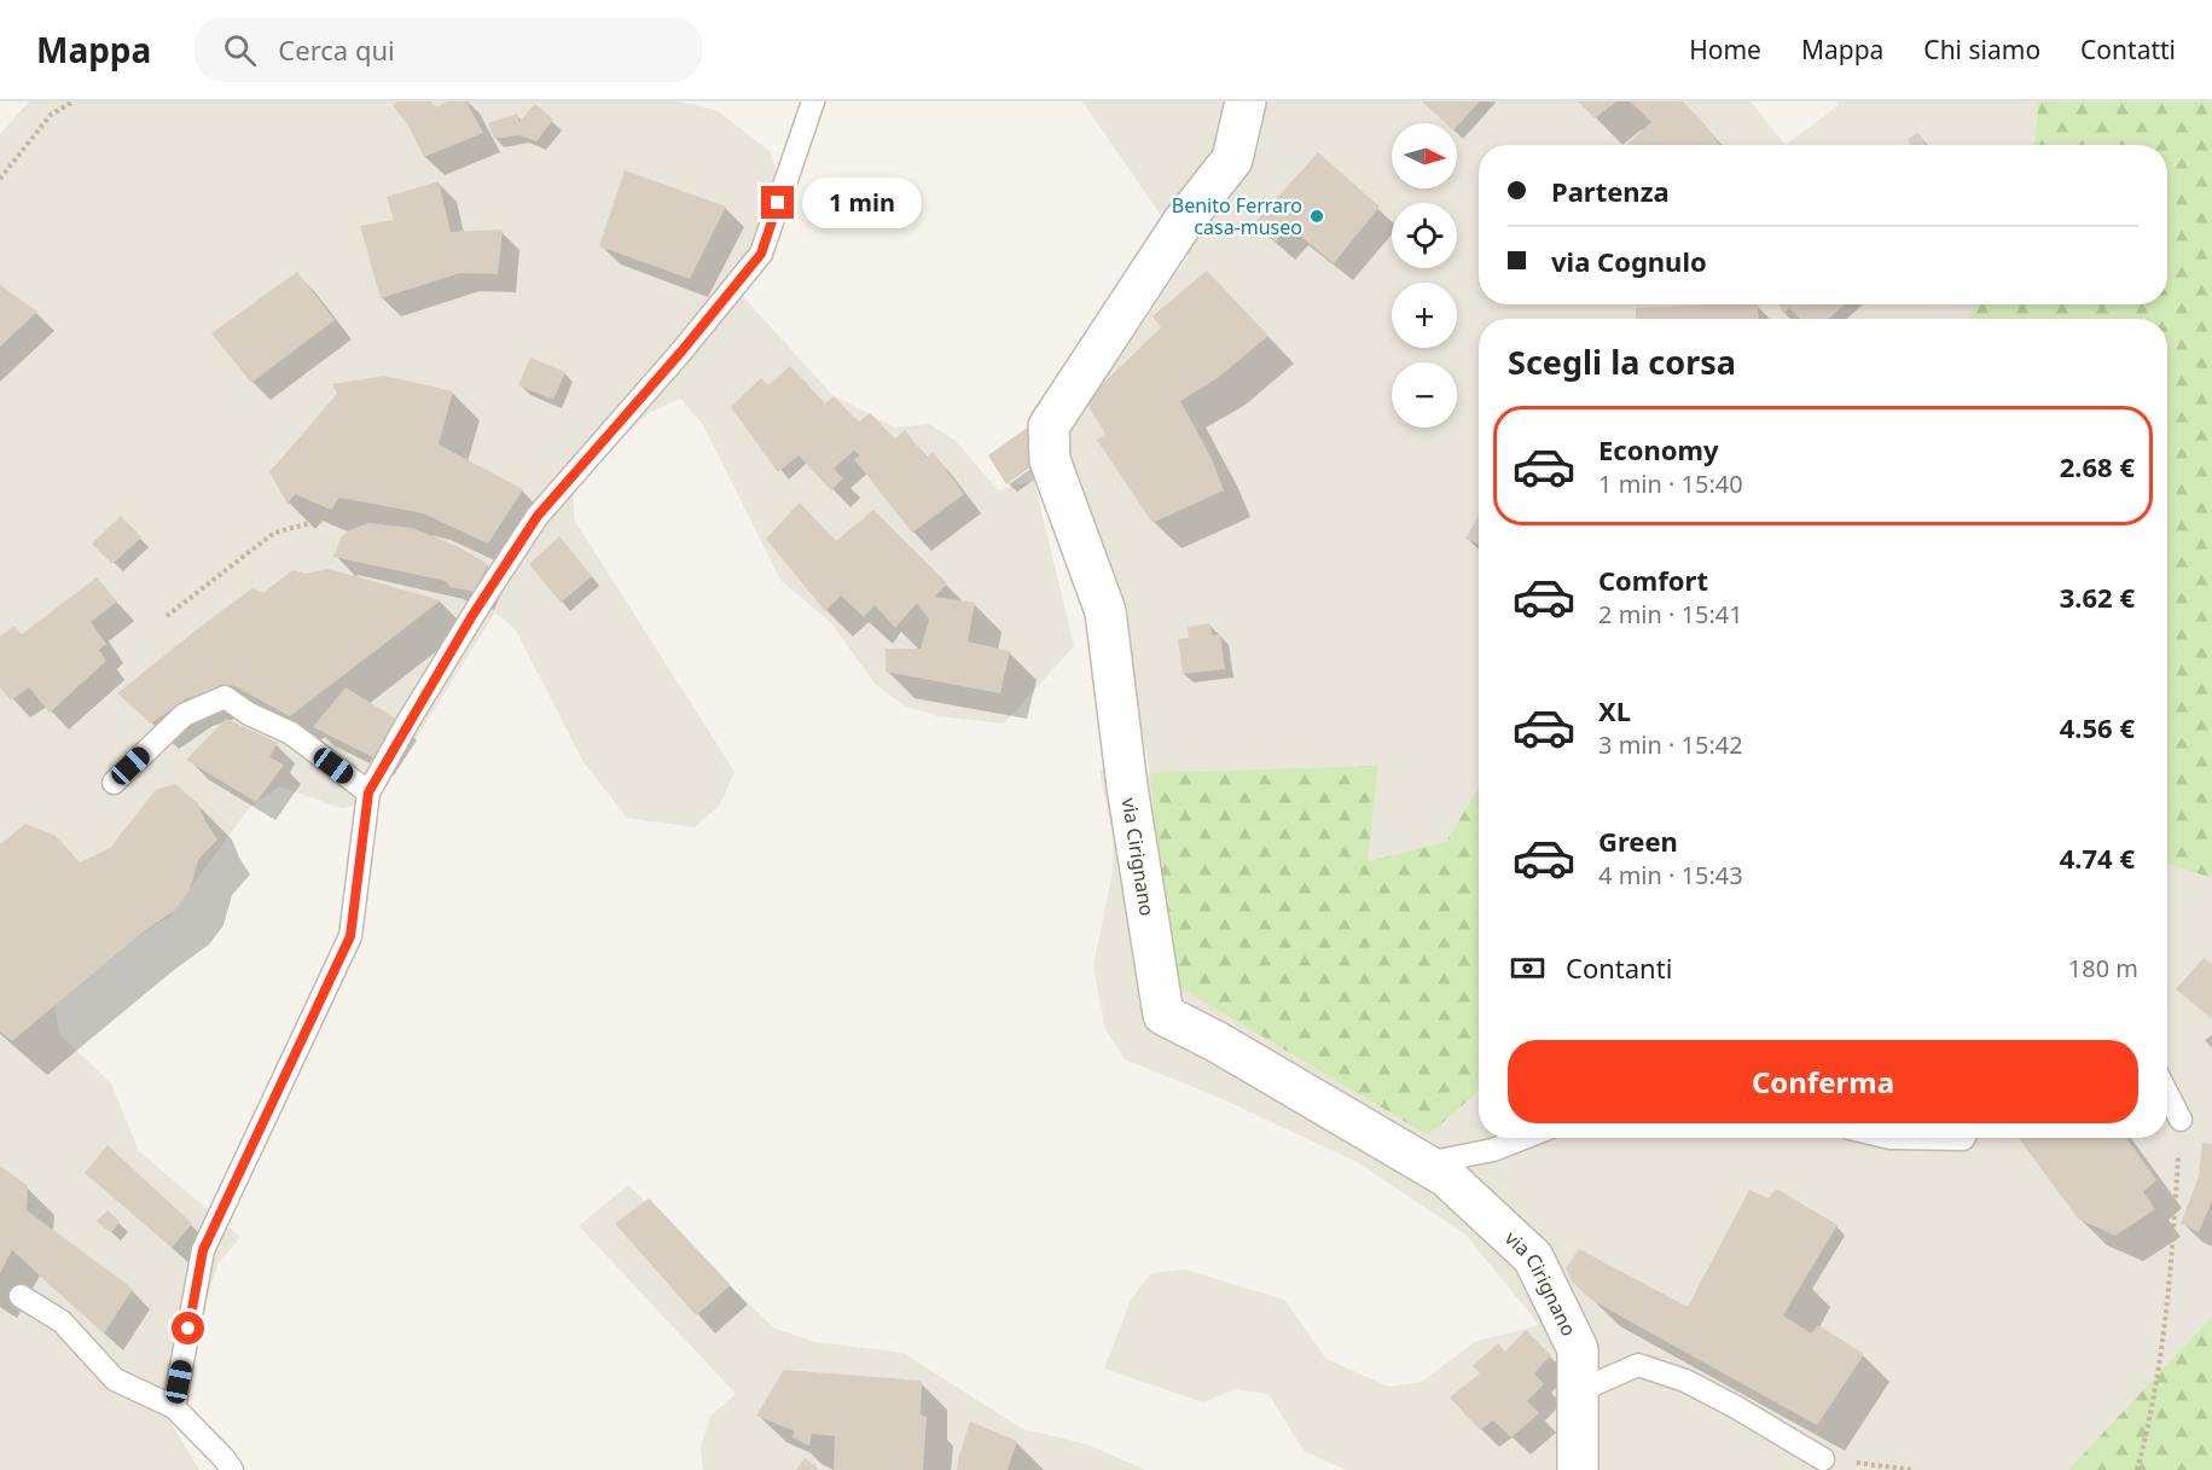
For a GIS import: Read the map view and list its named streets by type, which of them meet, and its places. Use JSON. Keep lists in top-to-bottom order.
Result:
{
  "streets": {
    "street": ["via Cirignano"]
  },
  "places": ["Benito Ferraro casa-museo"],
  "north": "right",
  "page": {
    "header": "Mappa",
    "search": "Cerca qui",
    "nav": [
      "Home",
      "Mappa",
      "Chi siamo",
      "Contatti"
    ],
    "map_buttons": ["+", "−"],
    "banner": ["Partenza", "via Cognulo"],
    "bubble": "1 min",
    "heading": "Scegli la corsa",
    "list": [
      {
        "name": "Economy",
        "note": "1 min · 15:40",
        "value": "2.68 €"
      },
      {
        "name": "Comfort",
        "note": "2 min · 15:41",
        "value": "3.62 €"
      },
      {
        "name": "XL",
        "note": "3 min · 15:42",
        "value": "4.56 €"
      },
      {
        "name": "Green",
        "note": "4 min · 15:43",
        "value": "4.74 €"
      }
    ],
    "pay": ["Contanti", "180 m"],
    "buttons": "Conferma"
  }
}
